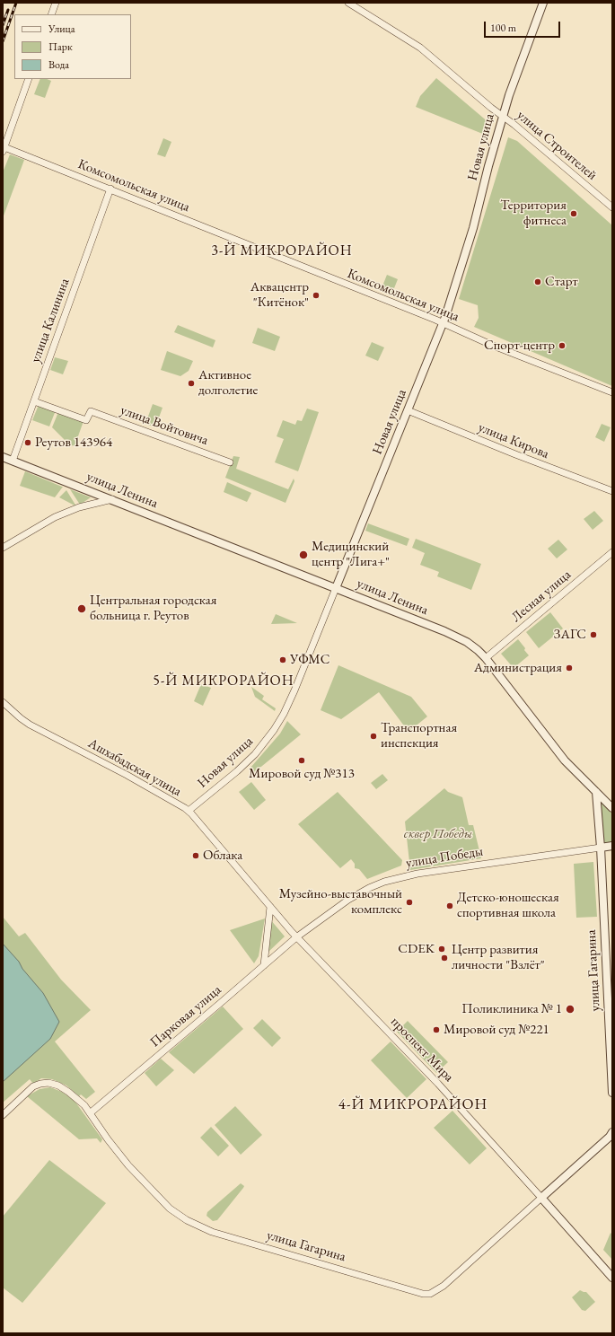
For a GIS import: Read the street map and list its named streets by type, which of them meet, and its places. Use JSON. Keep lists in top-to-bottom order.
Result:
{
  "streets": {
    "street": [
      "улица Строителей",
      "Новая улица",
      "Комсомольская улица",
      "улица Калинина",
      "улица Войтовича",
      "улица Кирова",
      "улица Ленина",
      "Лесная улица",
      "Ашхабадская улица",
      "улица Победы",
      "улица Гагарина",
      "Парковая улица",
      "проспект Мира"
    ]
  },
  "crossings": [
    ["улица Строителей", "Новая улица"],
    ["Новая улица", "Комсомольская улица"],
    ["Новая улица", "улица Кирова"],
    ["Новая улица", "улица Ленина"],
    ["Новая улица", "Ашхабадская улица"],
    ["Комсомольская улица", "улица Калинина"],
    ["улица Калинина", "улица Войтовича"],
    ["улица Калинина", "улица Ленина"],
    ["улица Ленина", "Лесная улица"],
    ["Ашхабадская улица", "улица Победы"],
    ["Ашхабадская улица", "Парковая улица"],
    ["Ашхабадская улица", "проспект Мира"],
    ["улица Победы", "улица Гагарина"],
    ["улица Победы", "Парковая улица"],
    ["улица Победы", "проспект Мира"],
    ["улица Гагарина", "Парковая улица"],
    ["улица Гагарина", "проспект Мира"],
    ["Парковая улица", "проспект Мира"]
  ],
  "districts": ["3-Й МИКРОРАЙОН", "5-Й МИКРОРАЙОН", "4-Й МИКРОРАЙОН"],
  "parks": ["сквер Победы"],
  "places": [
    "Территория фитнеса",
    "Старт",
    "Аквацентр \"Китёнок\"",
    "Спорт-центр",
    "Активное долголетие",
    "Реутов 143964",
    "Медицинский центр \"Лига+\"",
    "Центральная городская больница г. Реутов",
    "ЗАГС",
    "УФМС",
    "Администрация",
    "Транспортная инспекция",
    "Мировой суд №313",
    "Облака",
    "Музейно-выставочный комплекс",
    "Детско-юношеская спортивная школа",
    "CDEK",
    "Центр развития личности \"Взлёт\"",
    "Поликлиника № 1",
    "Мировой суд №221"
  ],
  "legend": ["Улица", "Парк", "Вода"],
  "scale_bar": "100 m"
}
